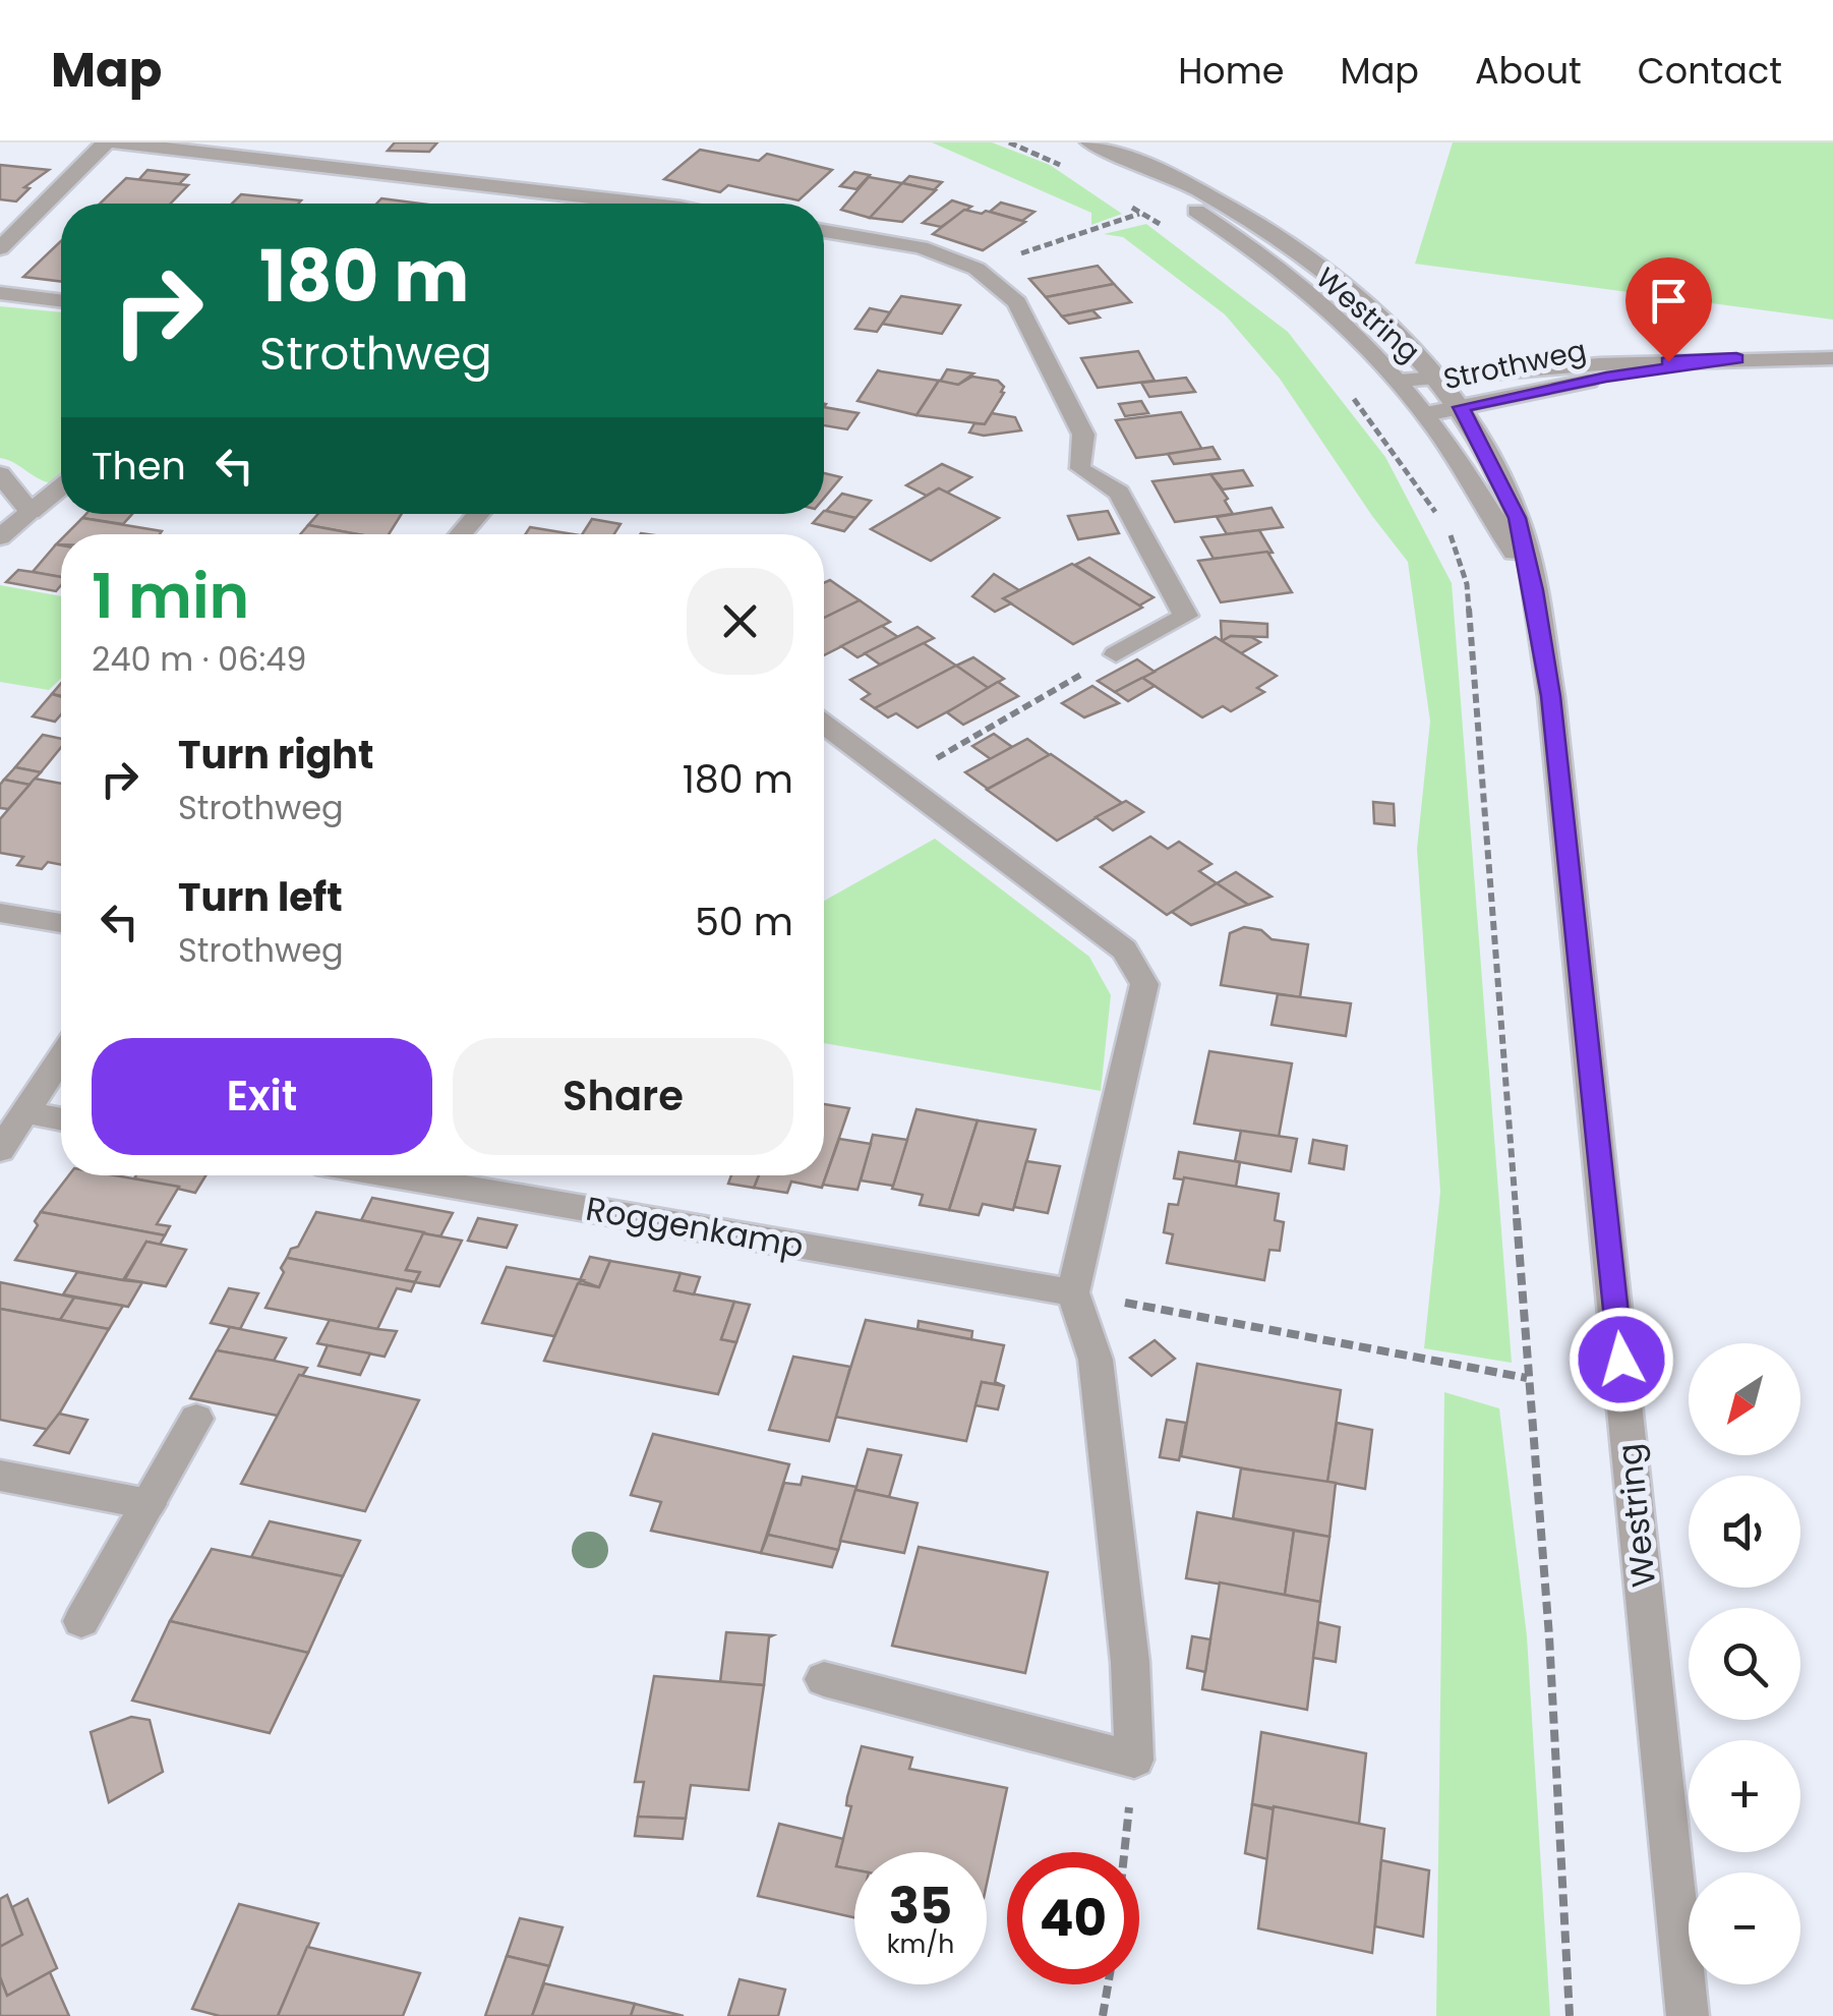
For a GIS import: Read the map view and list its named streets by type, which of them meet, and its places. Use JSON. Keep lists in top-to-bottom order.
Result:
{
  "streets": {
    "street": ["Westring", "Strothweg", "Roggenkamp"]
  },
  "crossings": [
    ["Westring", "Strothweg"]
  ],
  "north": "bottom left",
  "page": {
    "header": "Map",
    "nav": [
      "Home",
      "Map",
      "About",
      "Contact"
    ],
    "turn": ["180 m", "Strothweg"],
    "then": "Then",
    "heading": ["1 min", "240 m · 06:49"],
    "list": [
      {
        "name": "Turn right",
        "note": "Strothweg",
        "value": "180 m"
      },
      {
        "name": "Turn left",
        "note": "Strothweg",
        "value": "50 m"
      }
    ],
    "buttons": ["Exit", "Share"],
    "map_buttons": ["+", "−"],
    "speed": "35 km/h",
    "limit": "40"
  }
}
